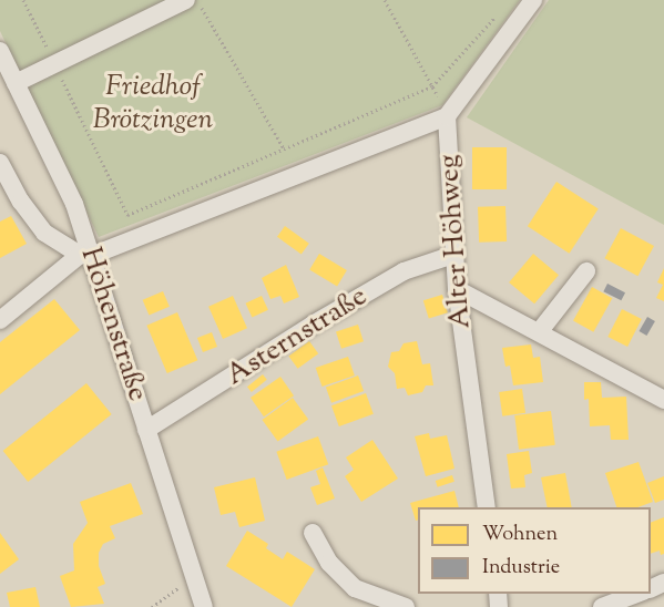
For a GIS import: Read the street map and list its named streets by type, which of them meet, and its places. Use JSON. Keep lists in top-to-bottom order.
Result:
{
  "streets": {
    "street": ["Alter Höhweg", "Höhenstraße", "Asternstraße"]
  },
  "crossings": [
    ["Alter Höhweg", "Asternstraße"],
    ["Höhenstraße", "Asternstraße"]
  ],
  "parks": ["Friedhof Brötzingen"],
  "legend": ["Wohnen", "Industrie"]
}
